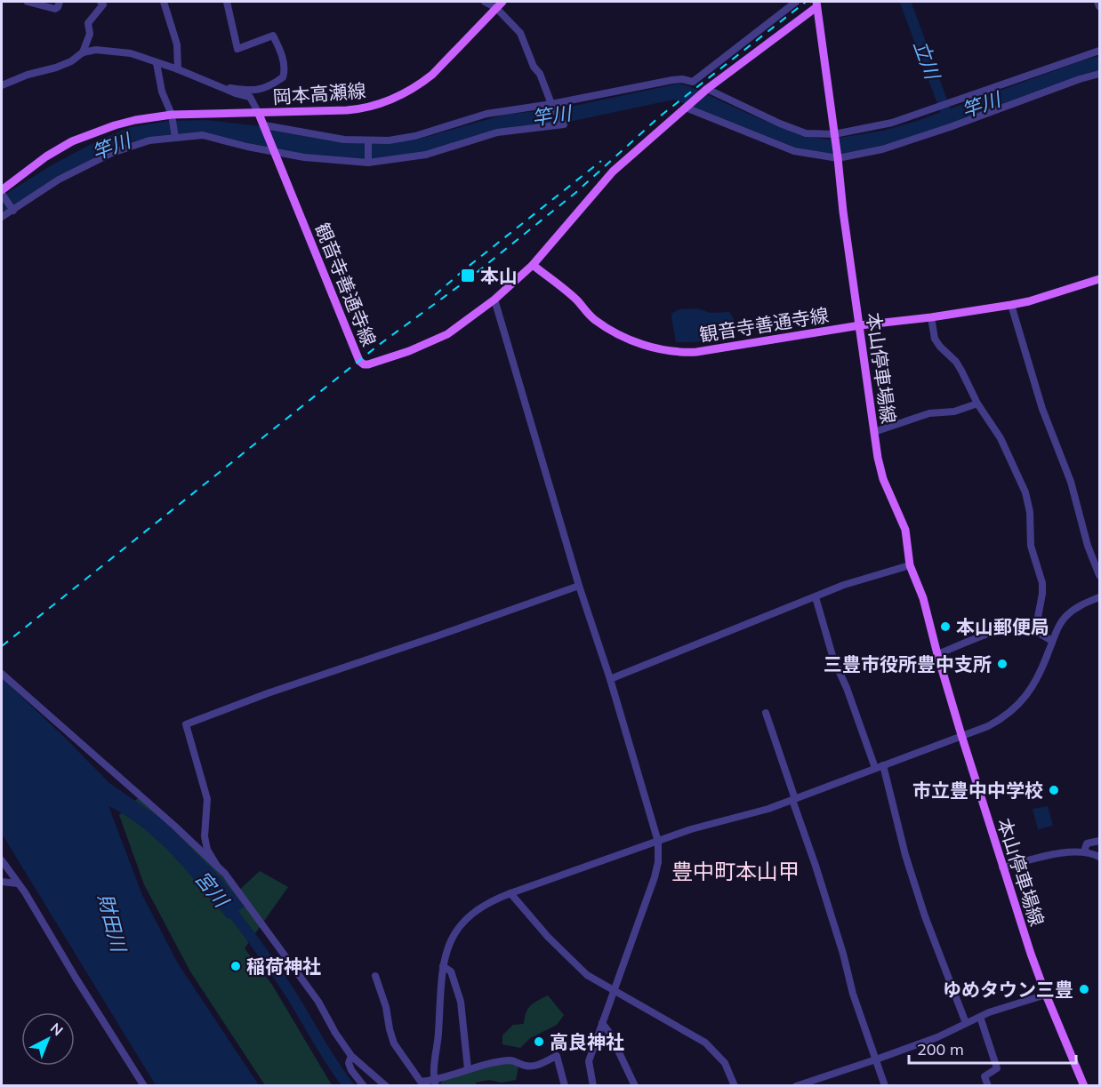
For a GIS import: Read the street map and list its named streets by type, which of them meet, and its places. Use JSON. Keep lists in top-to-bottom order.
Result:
{
  "streets": {
    "main road": ["岡本高瀬線", "観音寺善通寺線", "本山停車場線"]
  },
  "crossings": [
    ["岡本高瀬線", "観音寺善通寺線"],
    ["観音寺善通寺線", "本山停車場線"]
  ],
  "districts": ["豊中町本山甲"],
  "water": [
    "立川",
    "竿川",
    "宮川",
    "財田川"
  ],
  "places": {
    "transit": ["本山"],
    "other": [
      "本山郵便局",
      "三豊市役所豊中支所",
      "市立豊中中学校",
      "稲荷神社",
      "ゆめタウン三豊",
      "高良神社"
    ]
  },
  "scale_bar": "200 m",
  "north": "top right"
}
